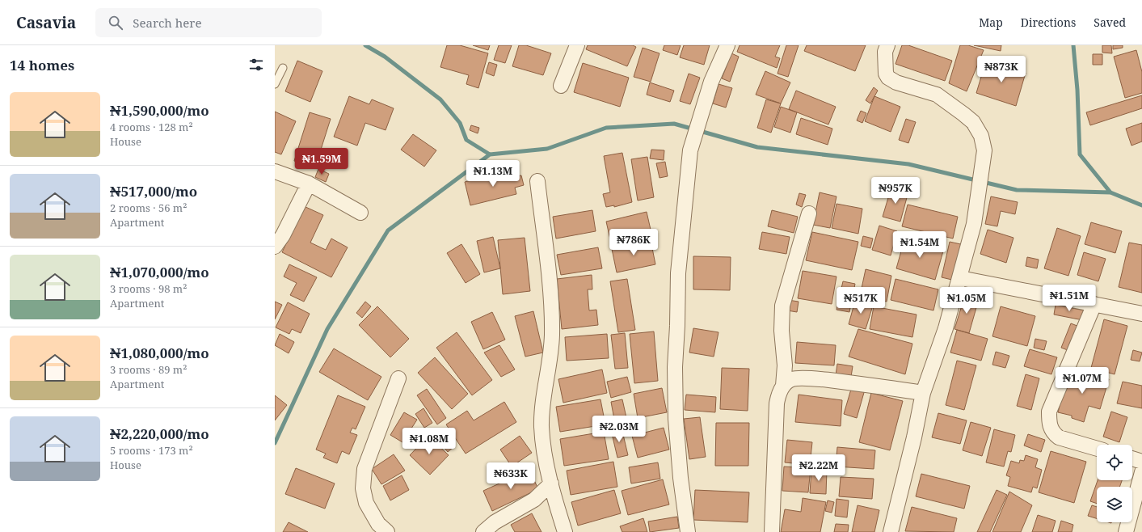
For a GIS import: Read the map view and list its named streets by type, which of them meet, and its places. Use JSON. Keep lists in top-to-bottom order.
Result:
{
  "page": {
    "header": "Casavia",
    "search": "Search here",
    "nav": ["Map", "Directions", "Saved"],
    "heading": "14 homes",
    "price": [
      "₦873K",
      "₦1.59M",
      "₦1.13M",
      "₦957K",
      "₦786K",
      "₦1.54M",
      "₦1.51M",
      "₦517K",
      "₦1.05M",
      "₦1.07M",
      "₦2.03M",
      "₦1.08M",
      "₦2.22M",
      "₦633K"
    ],
    "list": [
      {
        "name": "₦1,590,000/mo",
        "note": "4 rooms · 128 m² · House"
      },
      {
        "name": "₦517,000/mo",
        "note": "2 rooms · 56 m² · Apartment"
      },
      {
        "name": "₦1,070,000/mo",
        "note": "3 rooms · 98 m² · Apartment"
      },
      {
        "name": "₦1,080,000/mo",
        "note": "3 rooms · 89 m² · Apartment"
      },
      {
        "name": "₦2,220,000/mo",
        "note": "5 rooms · 173 m² · House"
      }
    ]
  }
}
